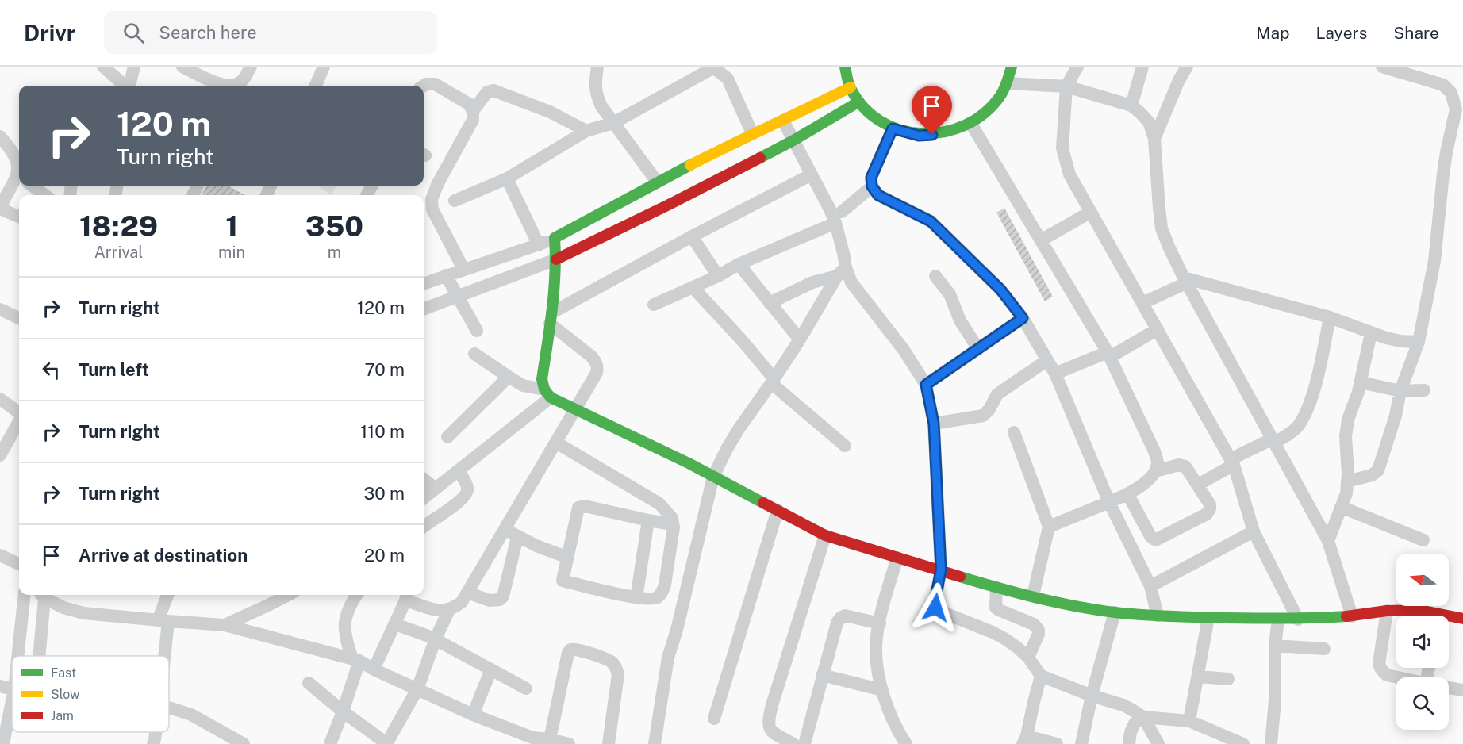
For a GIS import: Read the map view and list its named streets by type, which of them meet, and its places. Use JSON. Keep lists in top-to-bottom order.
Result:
{
  "legend": ["Fast", "Slow", "Jam"],
  "north": "left",
  "page": {
    "header": "Drivr",
    "search": "Search here",
    "nav": ["Map", "Layers", "Share"],
    "turn": ["120 m", "Turn right"],
    "eta": [
      "18:29",
      "Arrival",
      "1",
      "min",
      "350",
      "m"
    ],
    "list": [
      {
        "name": "Turn right",
        "value": "120 m"
      },
      {
        "name": "Turn left",
        "value": "70 m"
      },
      {
        "name": "Turn right",
        "value": "110 m"
      },
      {
        "name": "Turn right",
        "value": "30 m"
      },
      {
        "name": "Arrive at destination",
        "value": "20 m"
      }
    ]
  }
}
